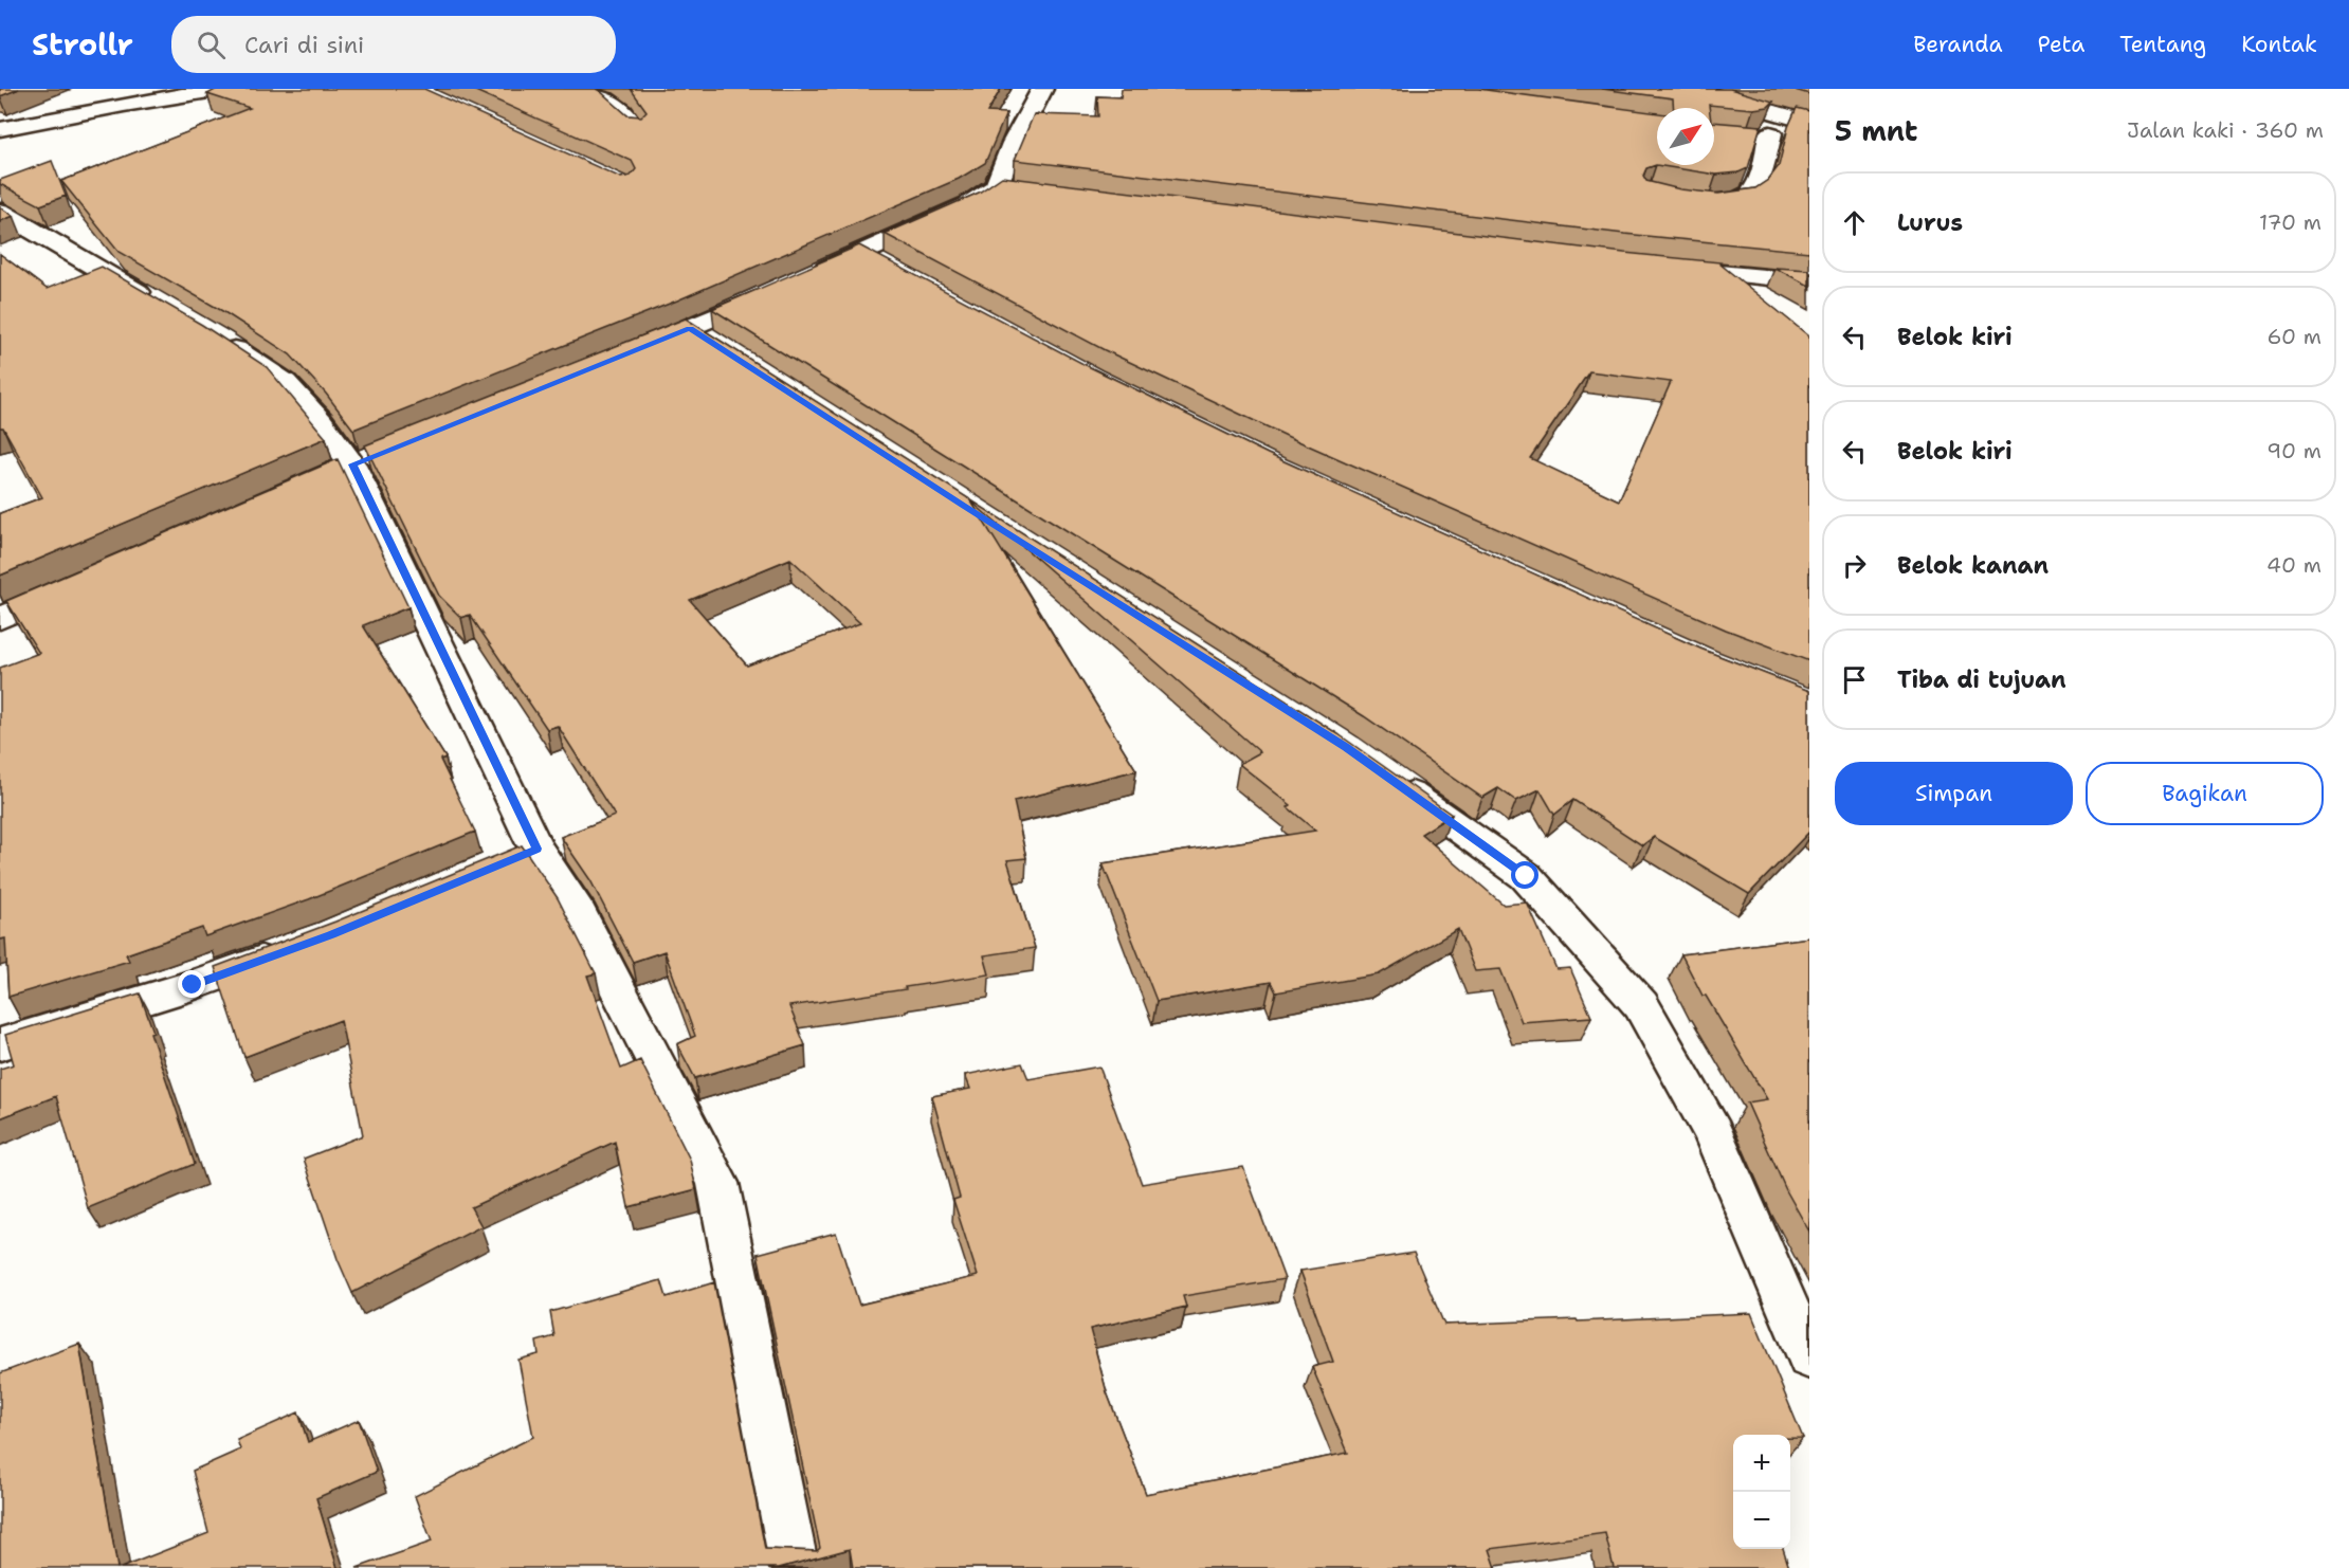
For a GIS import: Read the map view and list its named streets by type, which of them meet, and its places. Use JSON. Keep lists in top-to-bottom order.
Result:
{
  "north": "top right",
  "page": {
    "header": "Strollr",
    "search": "Cari di sini",
    "nav": [
      "Beranda",
      "Peta",
      "Tentang",
      "Kontak"
    ],
    "heading": ["5 mnt", "Jalan kaki · 360 m"],
    "list": [
      ["Lurus", "170 m"],
      ["Belok kiri", "60 m"],
      ["Belok kiri", "90 m"],
      ["Belok kanan", "40 m"],
      "Tiba di tujuan"
    ],
    "buttons": ["Simpan", "Bagikan"],
    "map_buttons": ["+", "−"]
  }
}
